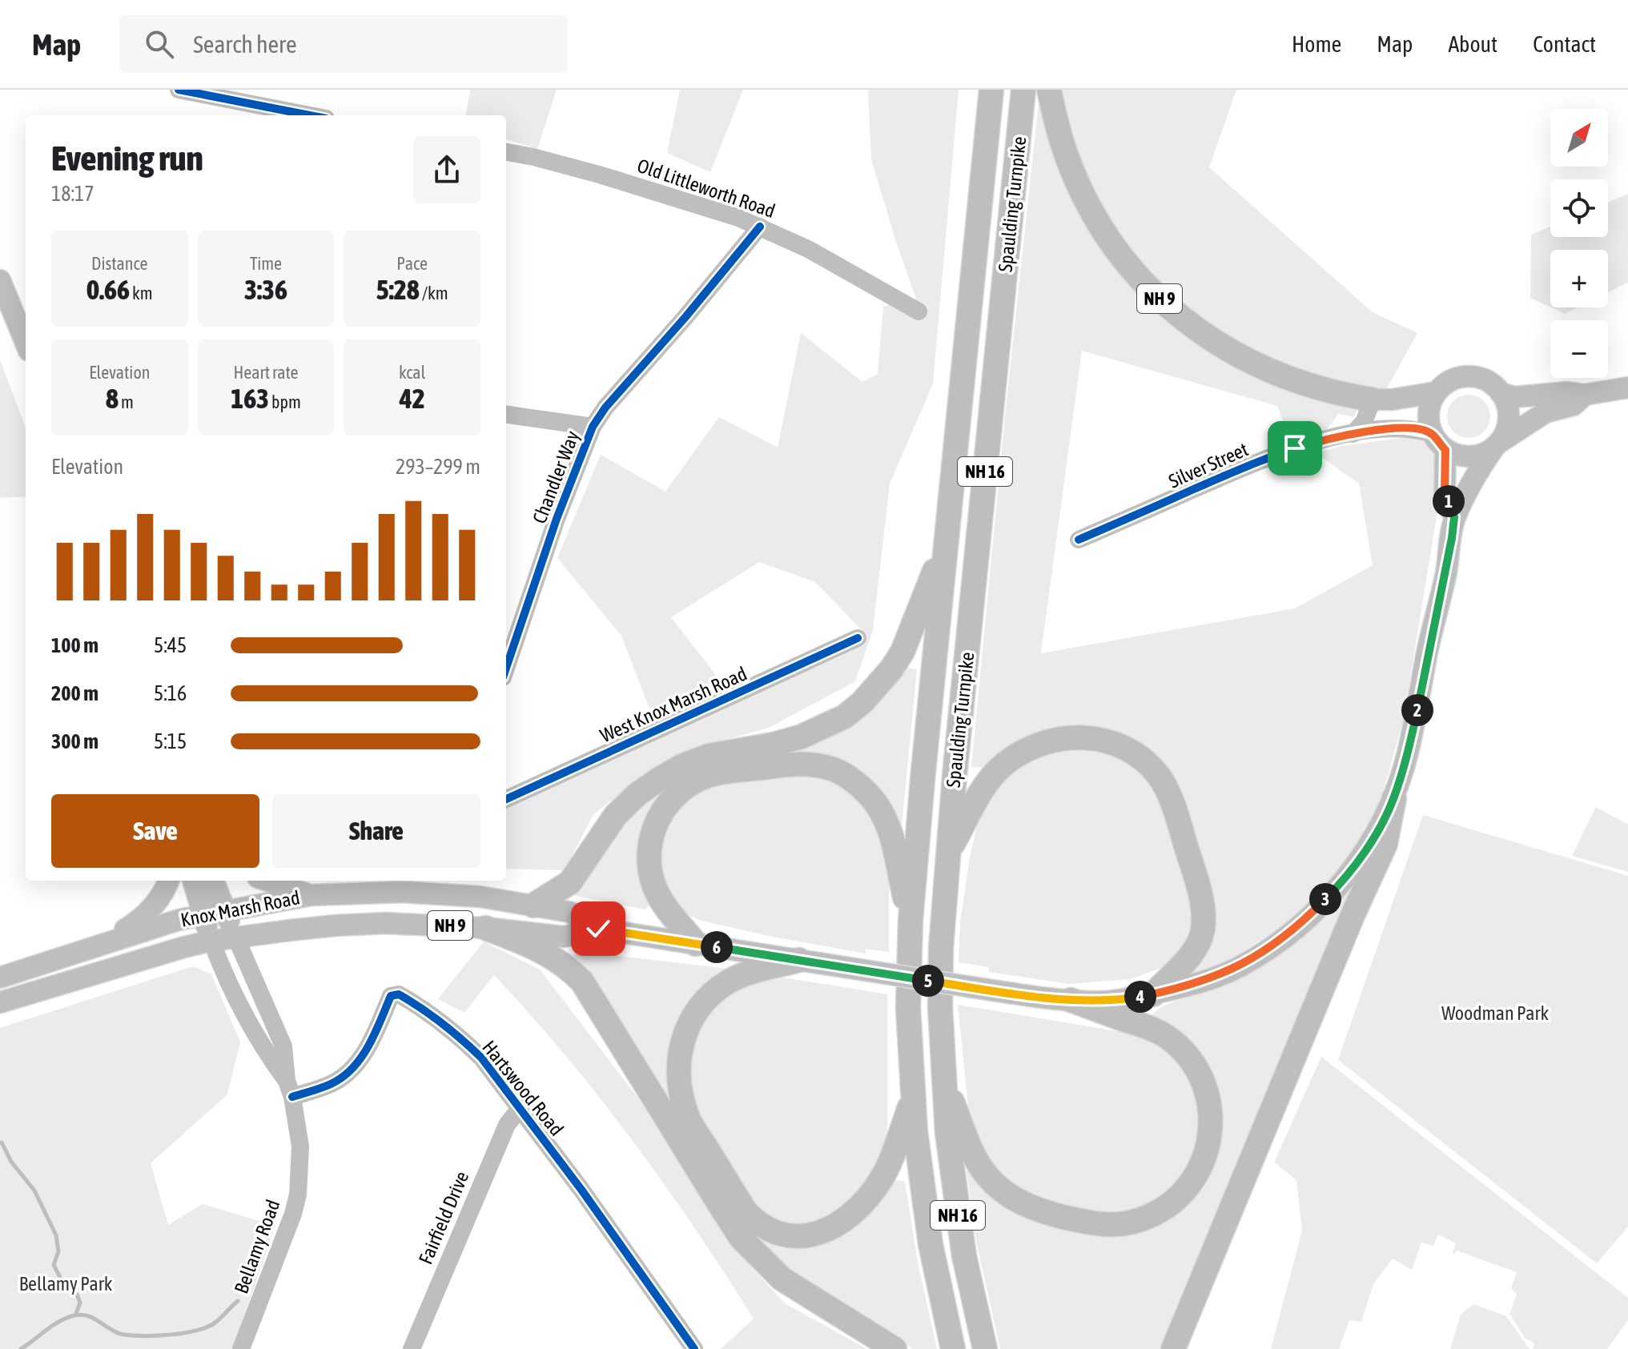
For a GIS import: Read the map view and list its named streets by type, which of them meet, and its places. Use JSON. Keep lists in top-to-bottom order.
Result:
{
  "streets": {
    "highway": ["Spaulding Turnpike", "NH 9", "NH 16"],
    "main road": ["Knox Marsh Road"],
    "street": [
      "Old Littleworth Road",
      "Silver Street",
      "Chandler Way",
      "West Knox Marsh Road",
      "Hartswood Road",
      "Fairfield Drive",
      "Bellamy Road"
    ]
  },
  "crossings": [
    ["Old Littleworth Road", "Chandler Way"],
    ["NH 9", "Silver Street"],
    ["NH 9", "Knox Marsh Road"],
    ["Silver Street", "Knox Marsh Road"],
    ["Knox Marsh Road", "Bellamy Road"],
    ["Hartswood Road", "Fairfield Drive"],
    ["Hartswood Road", "Bellamy Road"]
  ],
  "parks": ["Woodman Park", "Bellamy Park"],
  "north": "top right",
  "page": {
    "header": "Map",
    "search": "Search here",
    "nav": [
      "Home",
      "Map",
      "About",
      "Contact"
    ],
    "map_buttons": ["+", "−"],
    "heading": ["Evening run", "18:17"],
    "stats": [
      ["Distance", "0.66 km"],
      ["Time", "3:36"],
      ["Pace", "5:28 /km"],
      ["Elevation", "8 m"],
      ["Heart rate", "163 bpm"],
      ["kcal", "42"]
    ],
    "chart": ["Elevation", "293–299 m"],
    "pins": [
      "1",
      "2",
      "3",
      "6",
      "5",
      "4"
    ],
    "list": [
      {
        "name": "100 m",
        "note": "5:45"
      },
      {
        "name": "200 m",
        "note": "5:16"
      },
      {
        "name": "300 m",
        "note": "5:15"
      }
    ],
    "buttons": ["Save", "Share"]
  }
}
